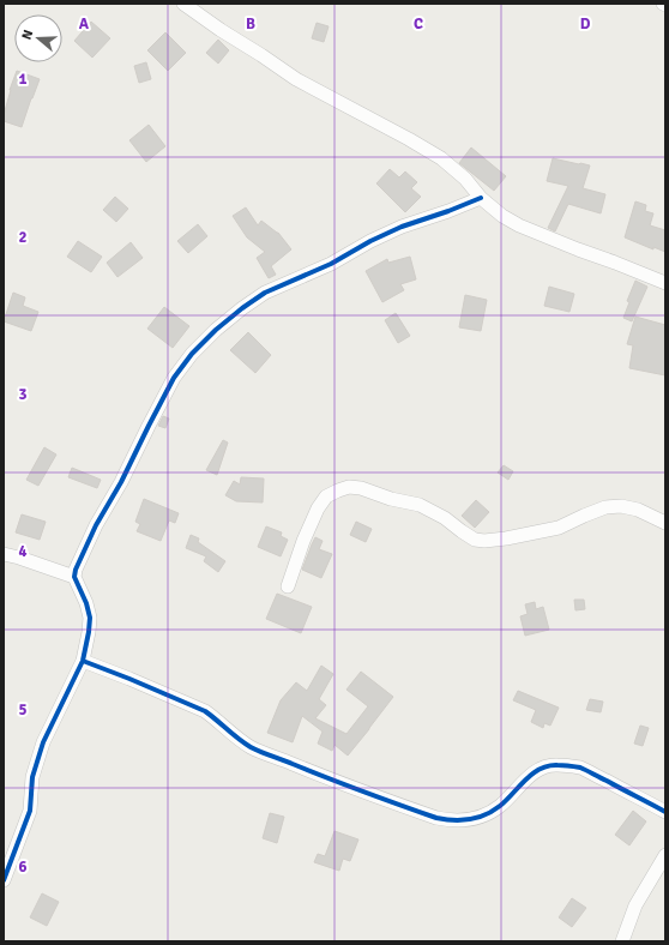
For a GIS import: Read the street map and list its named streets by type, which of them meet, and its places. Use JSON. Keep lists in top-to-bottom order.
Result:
{
  "north": "left",
  "grid": {
    "columns": [
      "A",
      "B",
      "C",
      "D"
    ],
    "rows": [
      "1",
      "2",
      "3",
      "4",
      "5",
      "6"
    ]
  }
}
